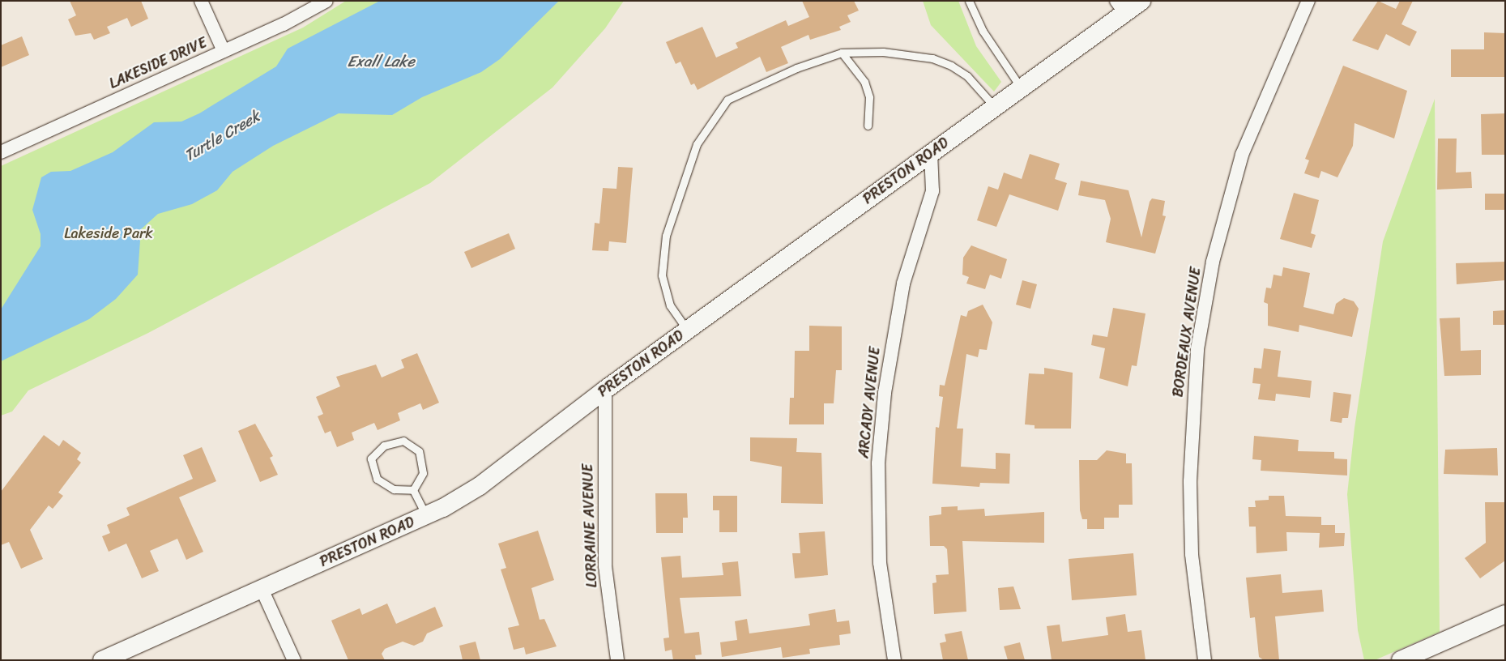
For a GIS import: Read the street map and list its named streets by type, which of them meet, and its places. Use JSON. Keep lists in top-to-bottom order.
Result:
{
  "streets": {
    "main road": ["PRESTON ROAD"],
    "street": [
      "LAKESIDE DRIVE",
      "BORDEAUX AVENUE",
      "ARCADY AVENUE",
      "LORRAINE AVENUE"
    ]
  },
  "crossings": [
    ["PRESTON ROAD", "ARCADY AVENUE"],
    ["PRESTON ROAD", "LORRAINE AVENUE"]
  ],
  "water": ["Exall Lake", "Turtle Creek"],
  "parks": ["Lakeside Park"]
}
